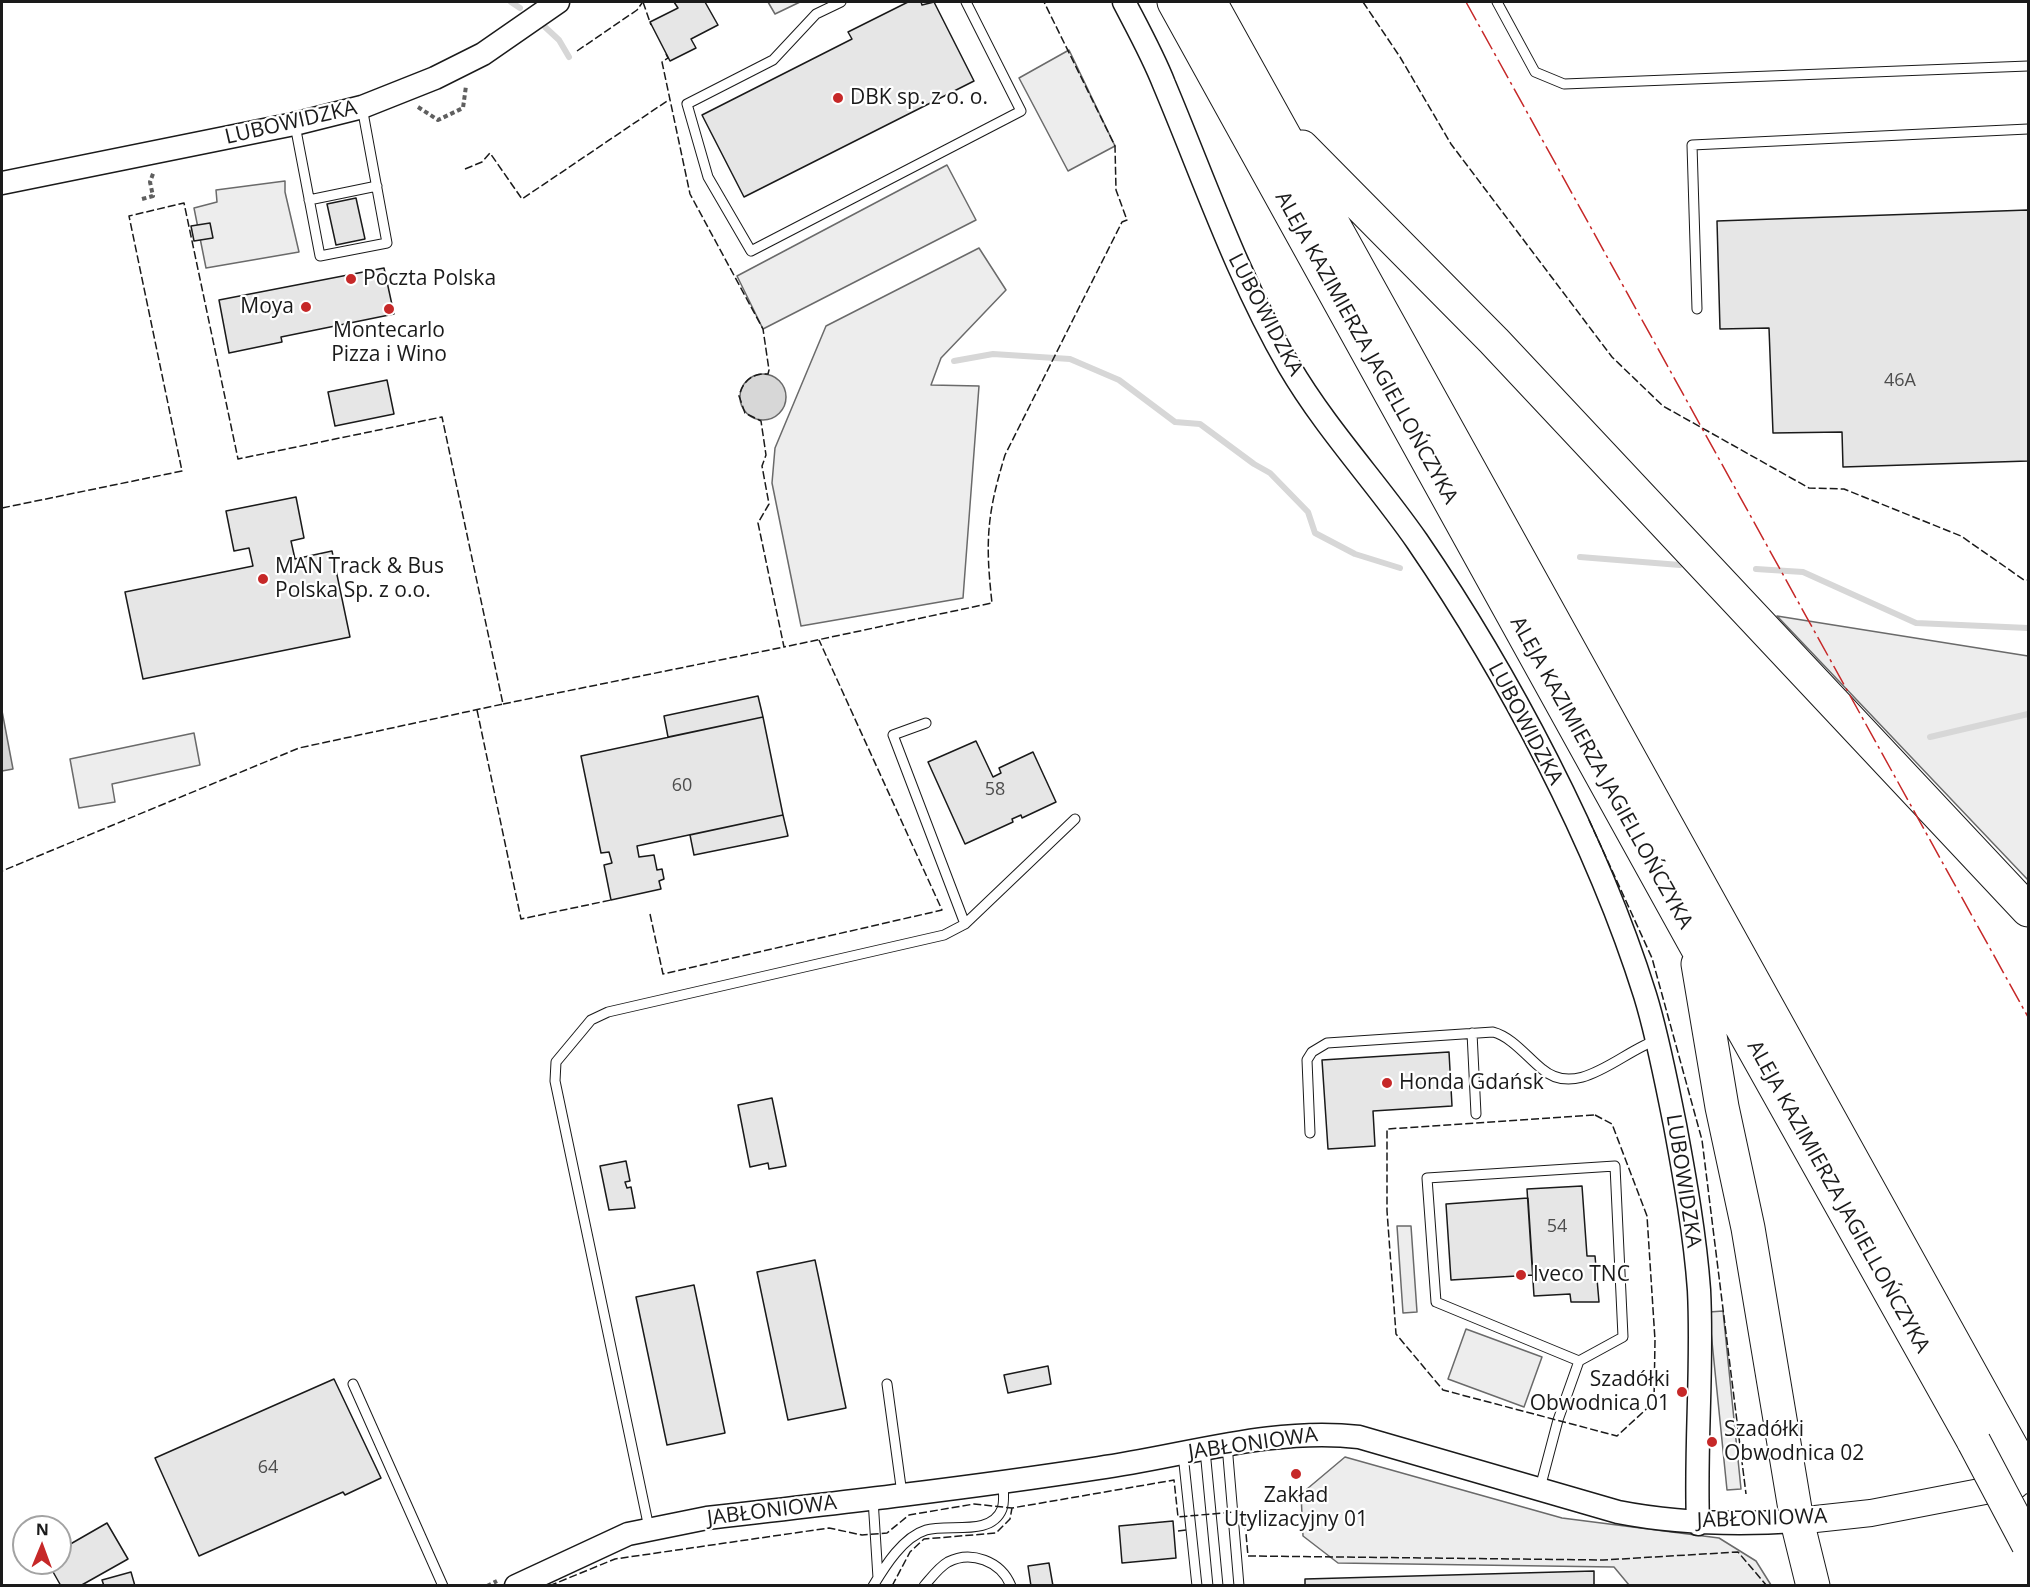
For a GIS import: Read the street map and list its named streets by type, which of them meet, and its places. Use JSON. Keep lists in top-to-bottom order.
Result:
{
  "streets": {
    "highway": ["ALEJA KAZIMIERZA JAGIELLOŃCZYKA"],
    "main road": ["JABŁONIOWA"],
    "street": ["LUBOWIDZKA"]
  },
  "crossings": [
    ["LUBOWIDZKA", "JABŁONIOWA"]
  ],
  "places": [
    "DBK sp. z o. o.",
    "Poczta Polska",
    "Moya",
    "Montecarlo Pizza i Wino",
    "MAN Track & Bus Polska Sp. z o.o.",
    "Honda Gdańsk",
    "Iveco TNC",
    "Szadółki Obwodnica 01",
    "Szadółki Obwodnica 02",
    "Zakład Utylizacyjny 01"
  ],
  "house_numbers": [
    "46A",
    "60",
    "58",
    "54",
    "64"
  ],
  "north": "top"
}
